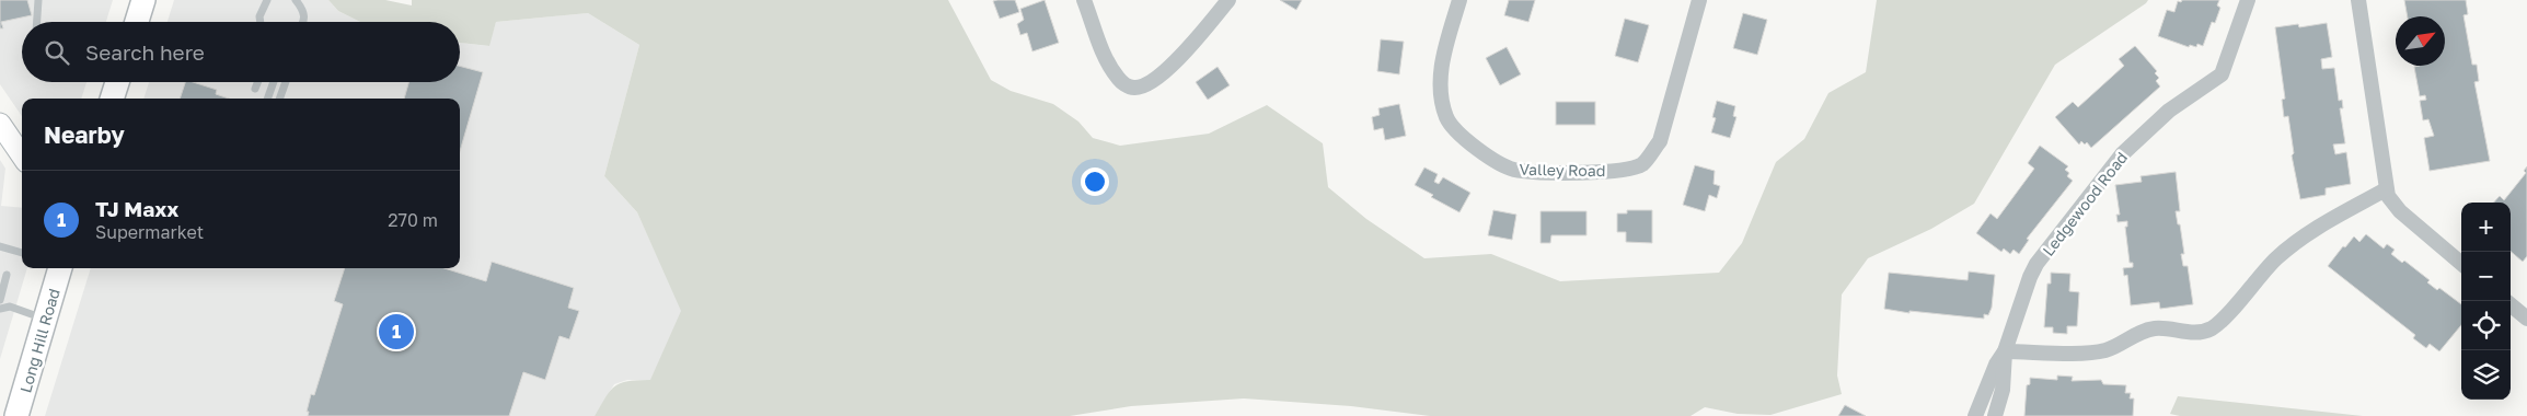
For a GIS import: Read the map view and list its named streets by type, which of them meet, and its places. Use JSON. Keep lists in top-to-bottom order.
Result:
{
  "streets": {
    "main road": ["Long Hill Road"],
    "street": ["Valley Road", "Ledgewood Road"]
  },
  "north": "top right",
  "page": {
    "search": "Search here",
    "heading": "Nearby",
    "list": [
      {
        "mark": "1",
        "name": "TJ Maxx",
        "note": "Supermarket",
        "value": "270 m"
      }
    ],
    "map_buttons": ["+", "−"],
    "pins": "1"
  }
}
